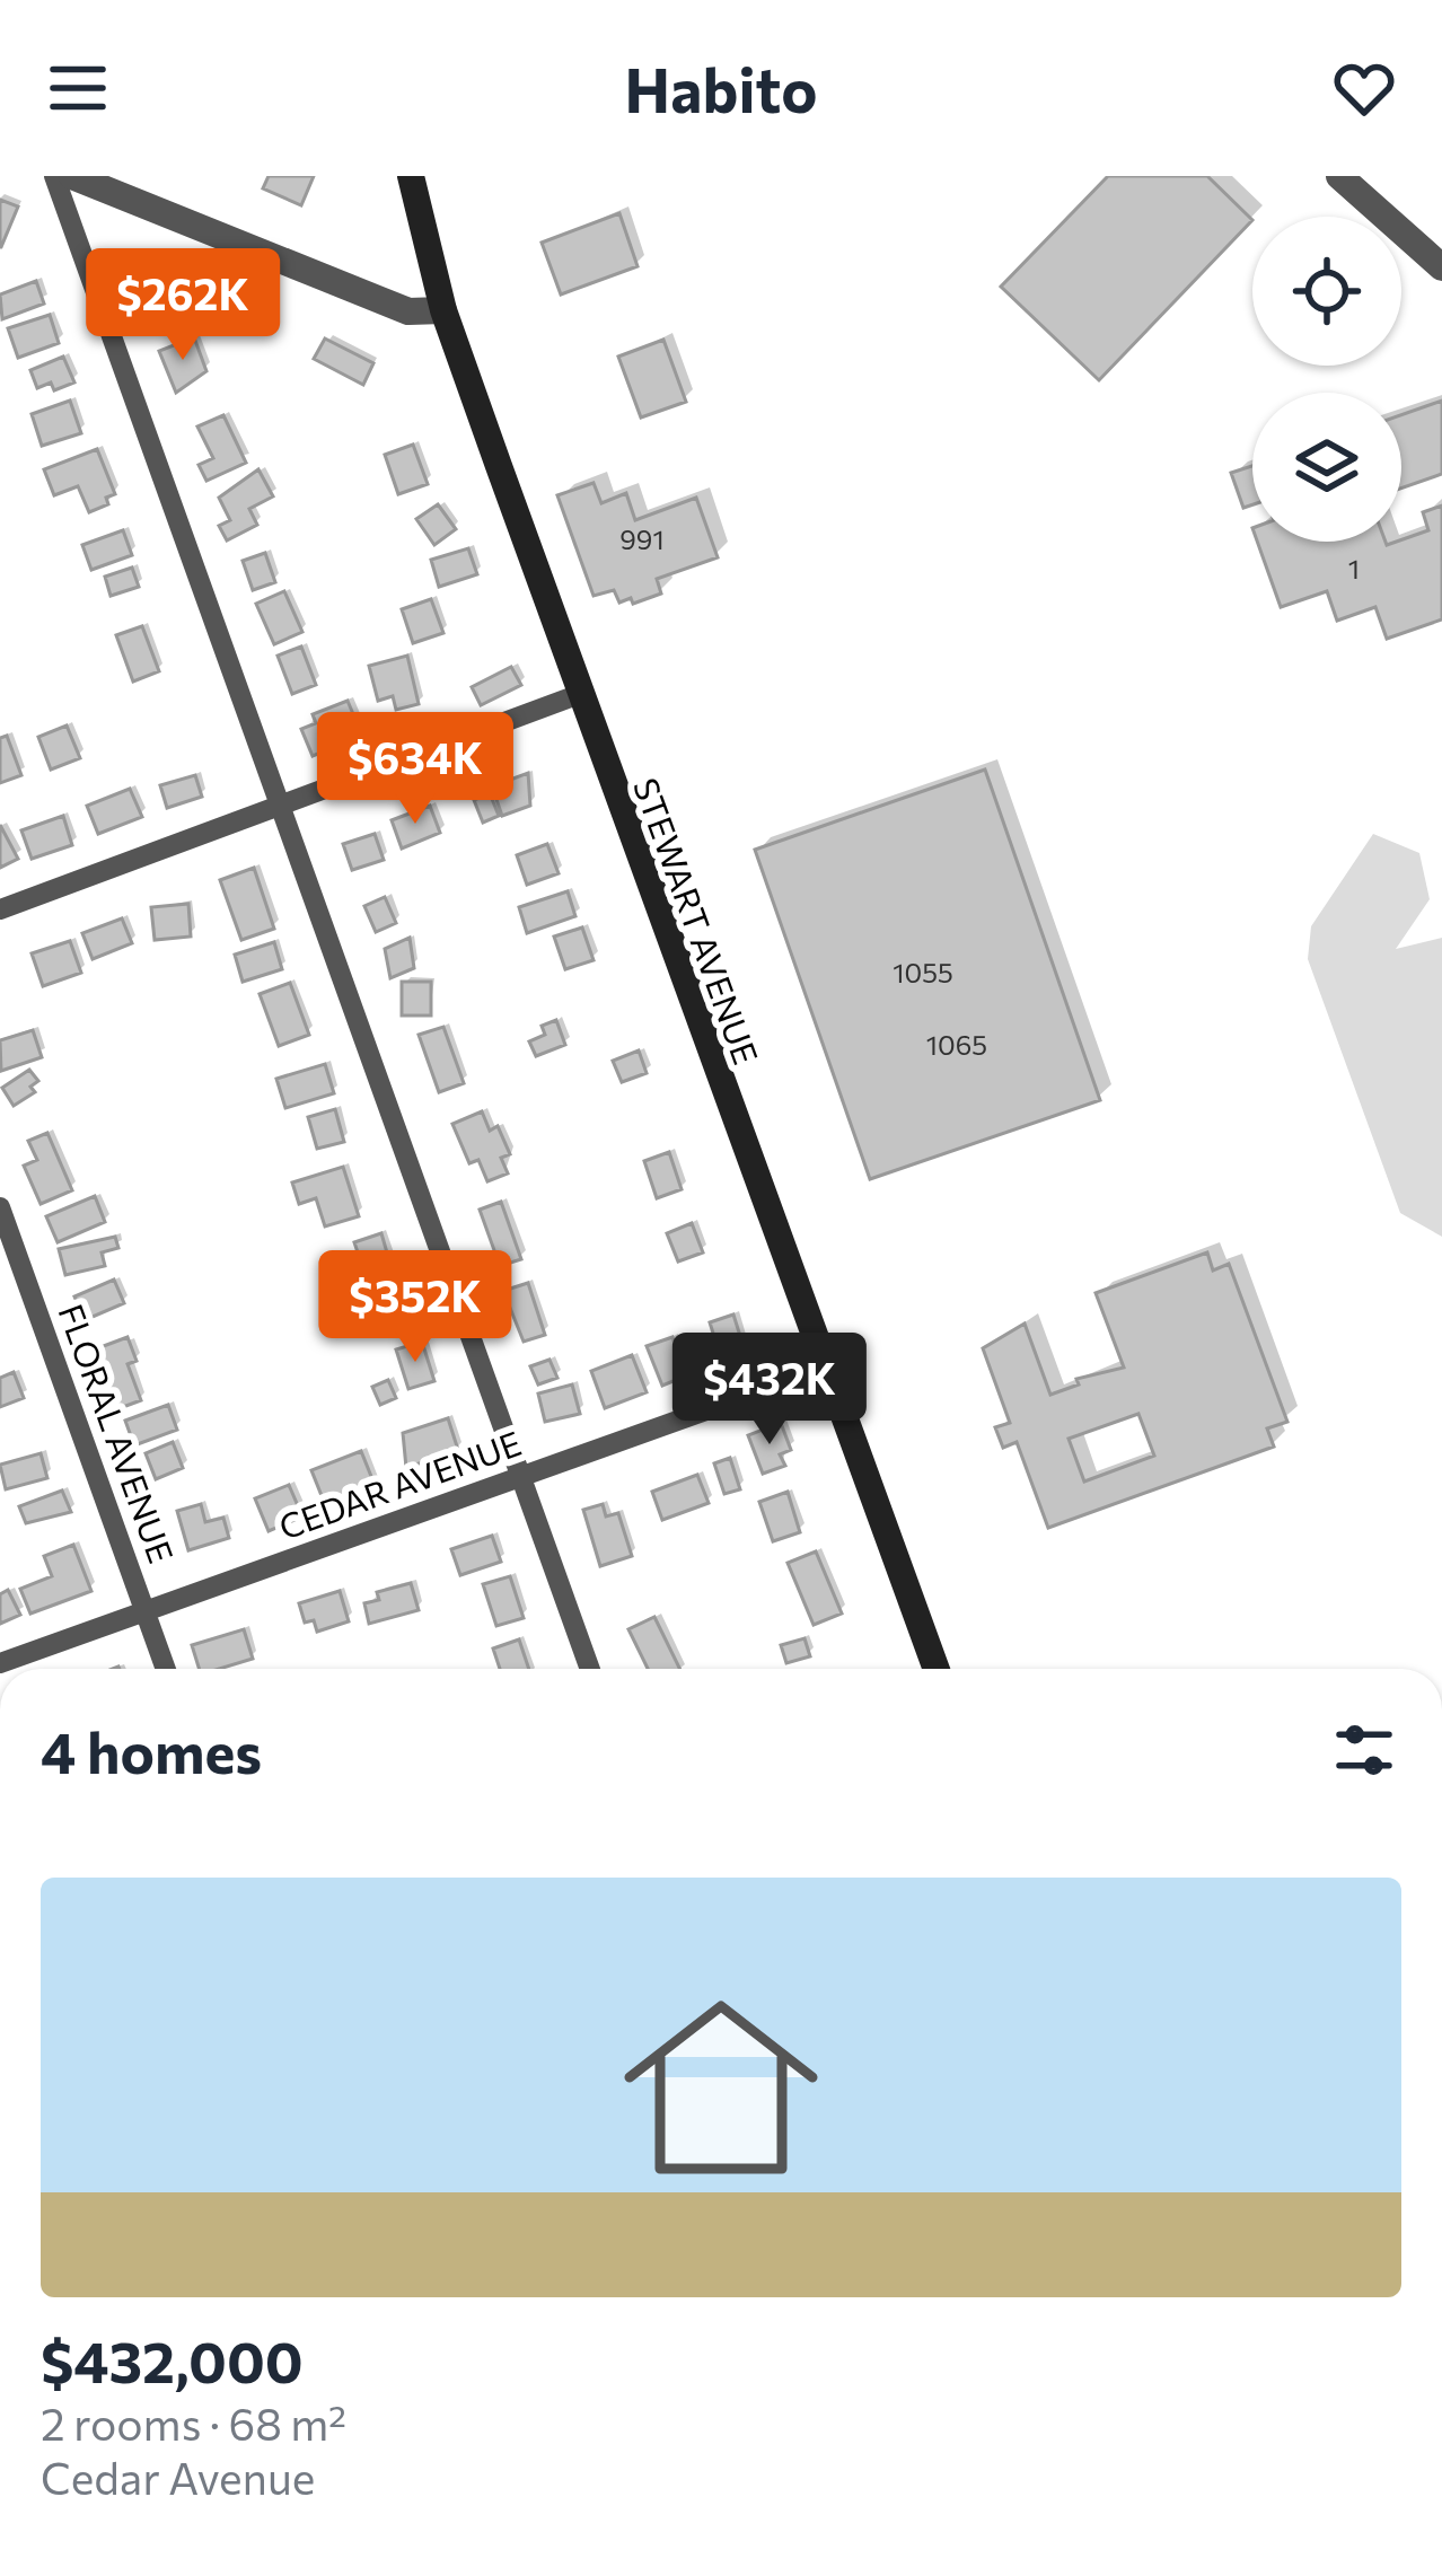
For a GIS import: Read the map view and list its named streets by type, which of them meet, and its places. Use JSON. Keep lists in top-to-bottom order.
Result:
{
  "streets": {
    "main road": ["STEWART AVENUE"],
    "street": ["FLORAL AVENUE", "CEDAR AVENUE"]
  },
  "crossings": [
    ["STEWART AVENUE", "CEDAR AVENUE"],
    ["FLORAL AVENUE", "CEDAR AVENUE"]
  ],
  "house_numbers": [
    "991",
    "1",
    "1055",
    "1065"
  ],
  "page": {
    "header": "Habito",
    "price": [
      "$262K",
      "$634K",
      "$352K",
      "$432K"
    ],
    "heading": "4 homes",
    "list": [
      {
        "name": "$432,000",
        "note": "2 rooms · 68 m² · Cedar Avenue"
      }
    ]
  }
}
